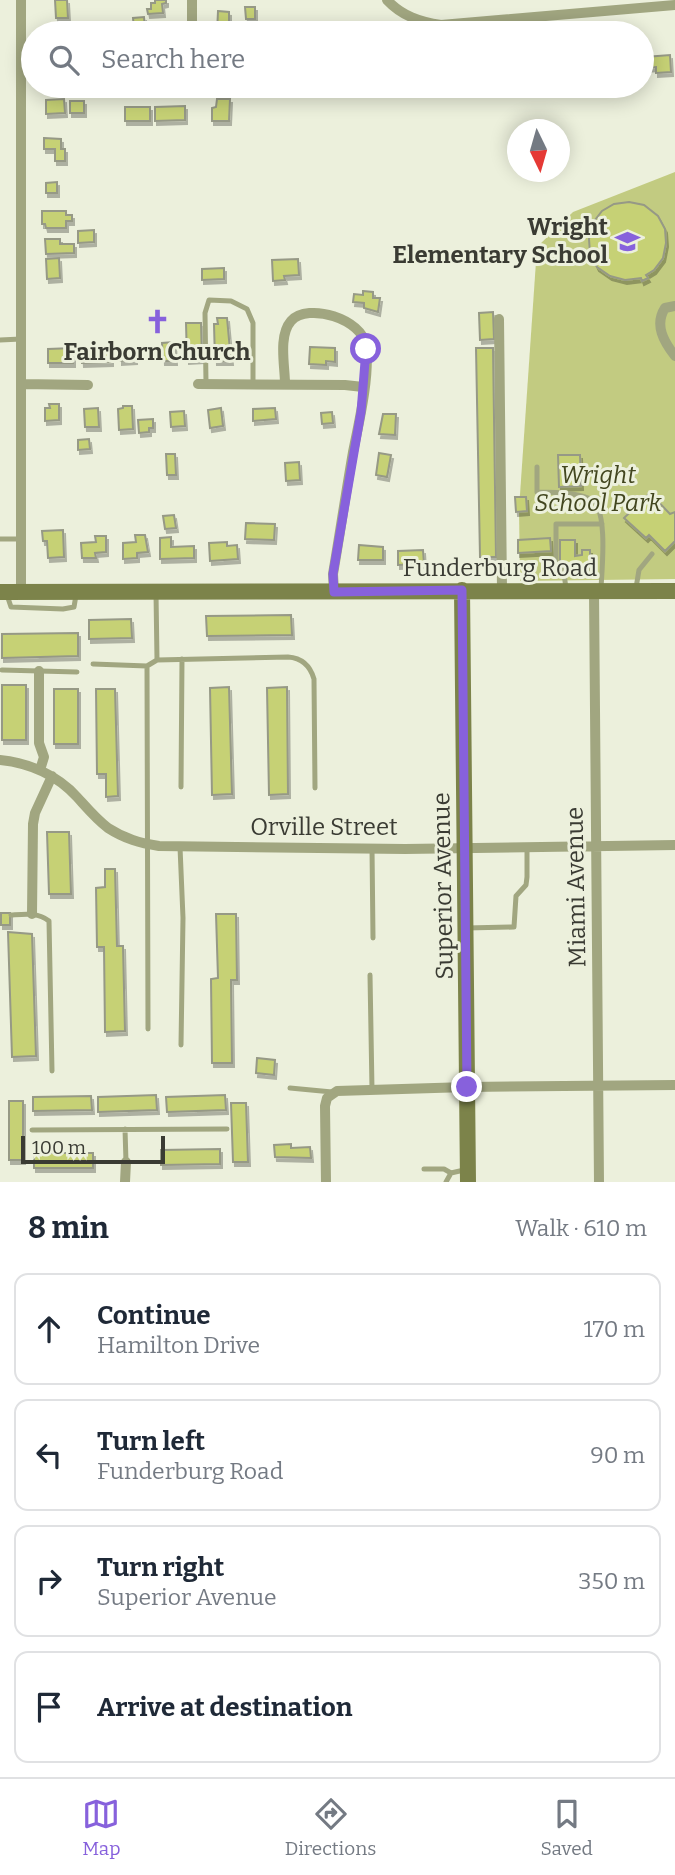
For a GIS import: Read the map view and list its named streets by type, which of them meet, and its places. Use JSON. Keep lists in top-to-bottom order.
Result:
{
  "streets": {
    "street": [
      "Funderburg Road",
      "Orville Street",
      "Superior Avenue",
      "Miami Avenue"
    ]
  },
  "crossings": [
    ["Funderburg Road", "Superior Avenue"],
    ["Funderburg Road", "Miami Avenue"],
    ["Orville Street", "Superior Avenue"],
    ["Orville Street", "Miami Avenue"]
  ],
  "parks": ["Wright School Park"],
  "places": {
    "school or university": ["Wright Elementary School"],
    "church": ["Fairborn Church"]
  },
  "scale_bar": "100 m",
  "north": "bottom",
  "page": {
    "search": "Search here",
    "scale": "100 m",
    "heading": ["8 min", "Walk · 610 m"],
    "list": [
      ["Continue", "Hamilton Drive", "170 m"],
      ["Turn left", "Funderburg Road", "90 m"],
      ["Turn right", "Superior Avenue", "350 m"],
      "Arrive at destination"
    ],
    "nav": ["Map", "Directions", "Saved"]
  }
}
